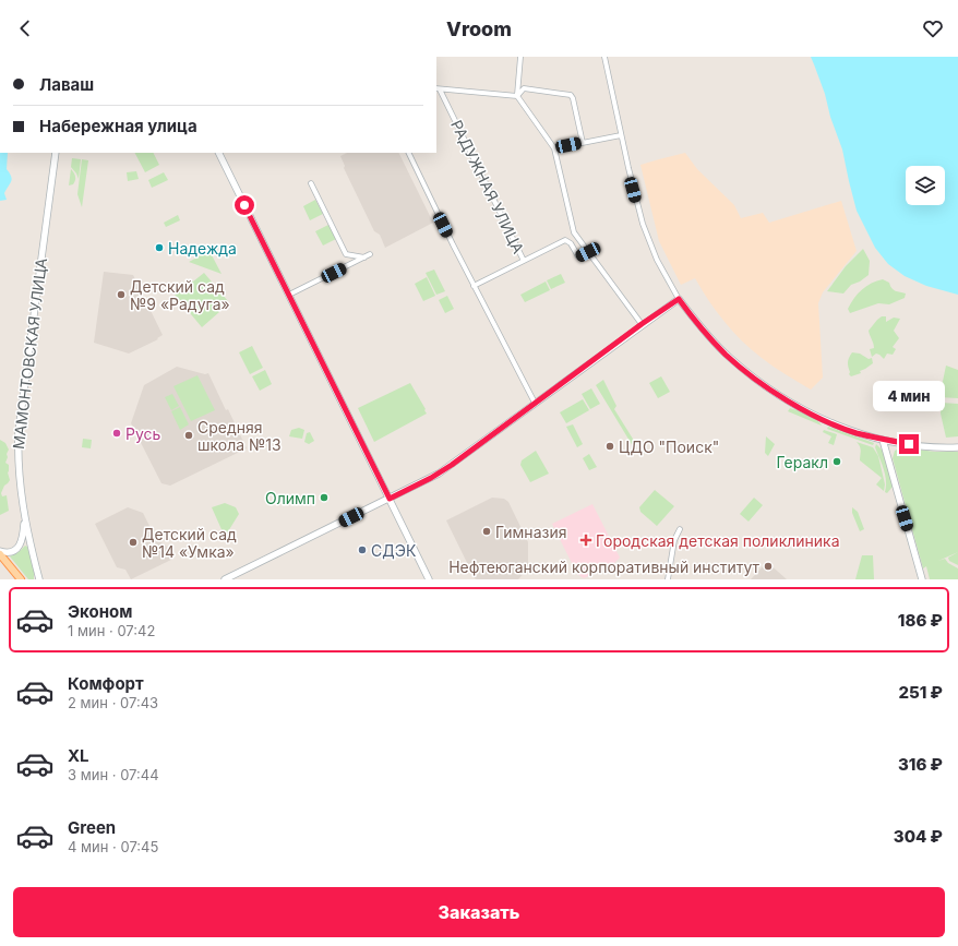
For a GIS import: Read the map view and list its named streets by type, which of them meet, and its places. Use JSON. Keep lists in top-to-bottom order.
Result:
{
  "streets": {
    "main road": ["МАМОНТОВСКАЯ УЛИЦА"],
    "street": ["РАДУЖНАЯ УЛИЦА"]
  },
  "places": {
    "other": [
      "Надежда",
      "Детский сад №9 «Радуга»",
      "Русь",
      "Средняя школа №13",
      "ЦДО \"Поиск\"",
      "Геракл",
      "Олимп",
      "Гимназия",
      "Детский сад №14 «Умка»",
      "СДЭК",
      "Нефтеюганский корпоративный институт"
    ],
    "health": ["Городская детская поликлиника"]
  },
  "page": {
    "header": "Vroom",
    "banner": ["Лаваш", "Набережная улица"],
    "bubble": "4 мин",
    "list": [
      {
        "name": "Эконом",
        "note": "1 мин · 07:42",
        "value": "186 ₽"
      },
      {
        "name": "Комфорт",
        "note": "2 мин · 07:43",
        "value": "251 ₽"
      },
      {
        "name": "XL",
        "note": "3 мин · 07:44",
        "value": "316 ₽"
      },
      {
        "name": "Green",
        "note": "4 мин · 07:45",
        "value": "304 ₽"
      }
    ],
    "buttons": "Заказать"
  }
}
